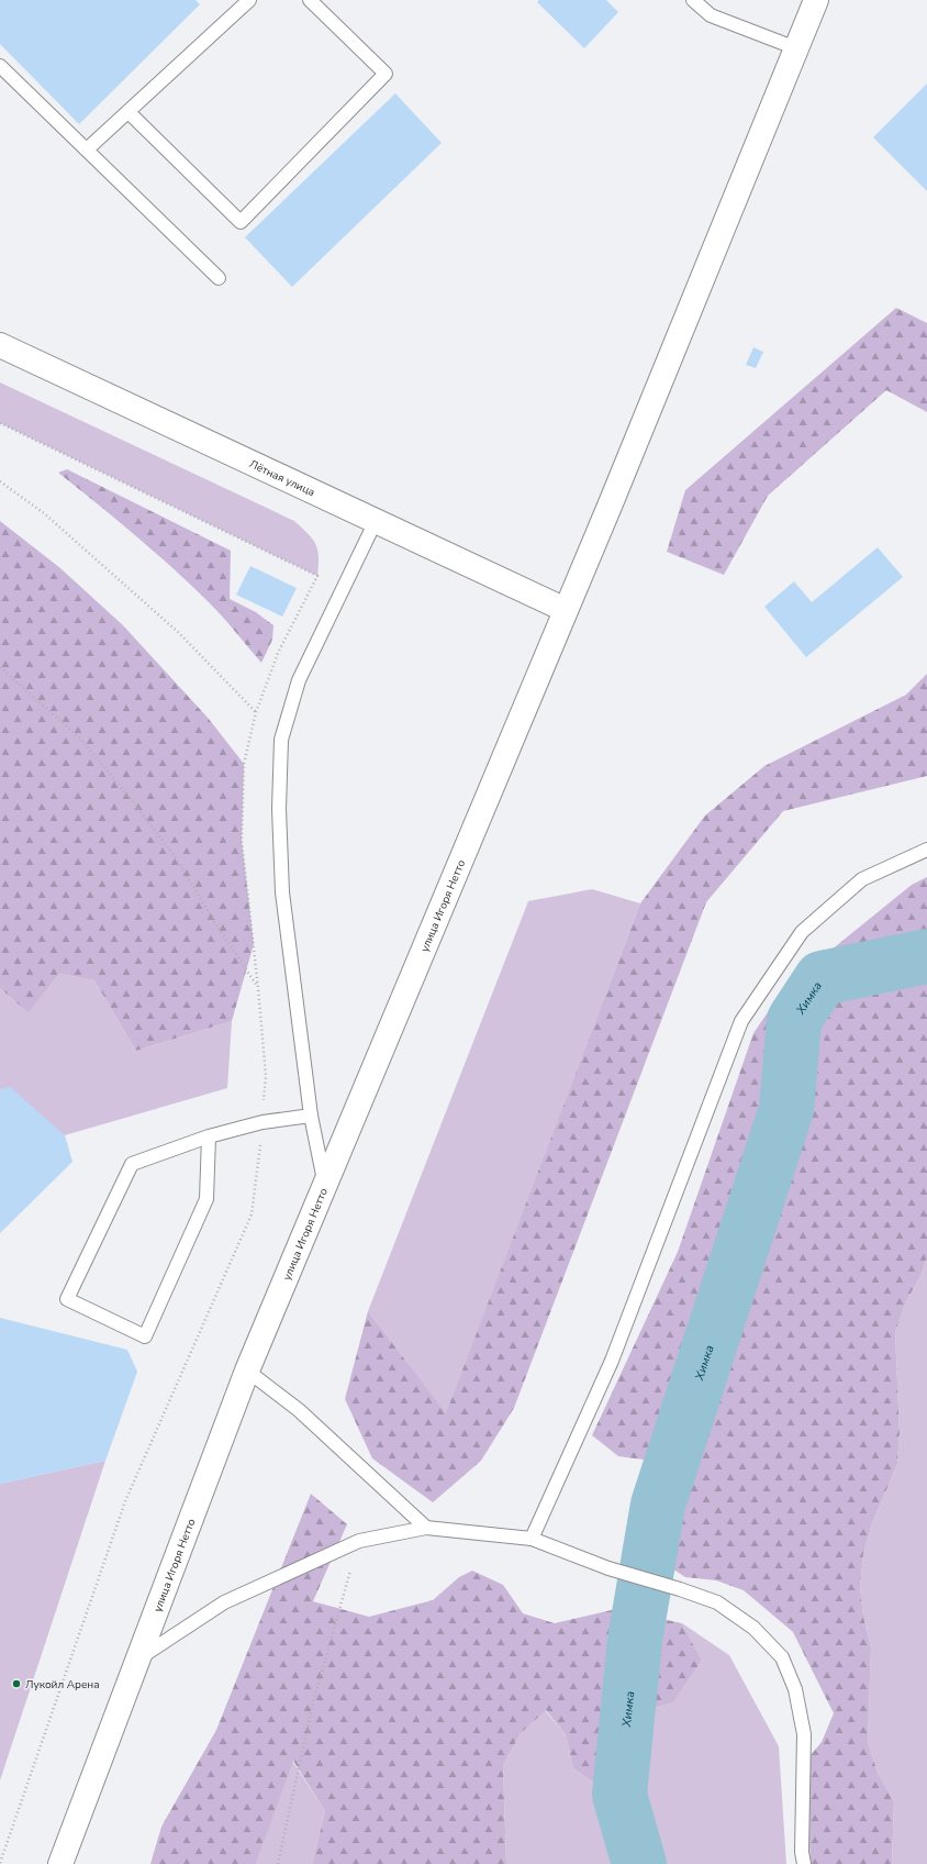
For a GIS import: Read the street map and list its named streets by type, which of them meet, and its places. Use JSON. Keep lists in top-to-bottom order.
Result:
{
  "streets": {
    "street": ["Лётная улица", "улица Игоря Нетто"]
  },
  "crossings": [
    ["Лётная улица", "улица Игоря Нетто"]
  ],
  "water": ["Химка"],
  "places": ["Лукойл Арена"]
}
